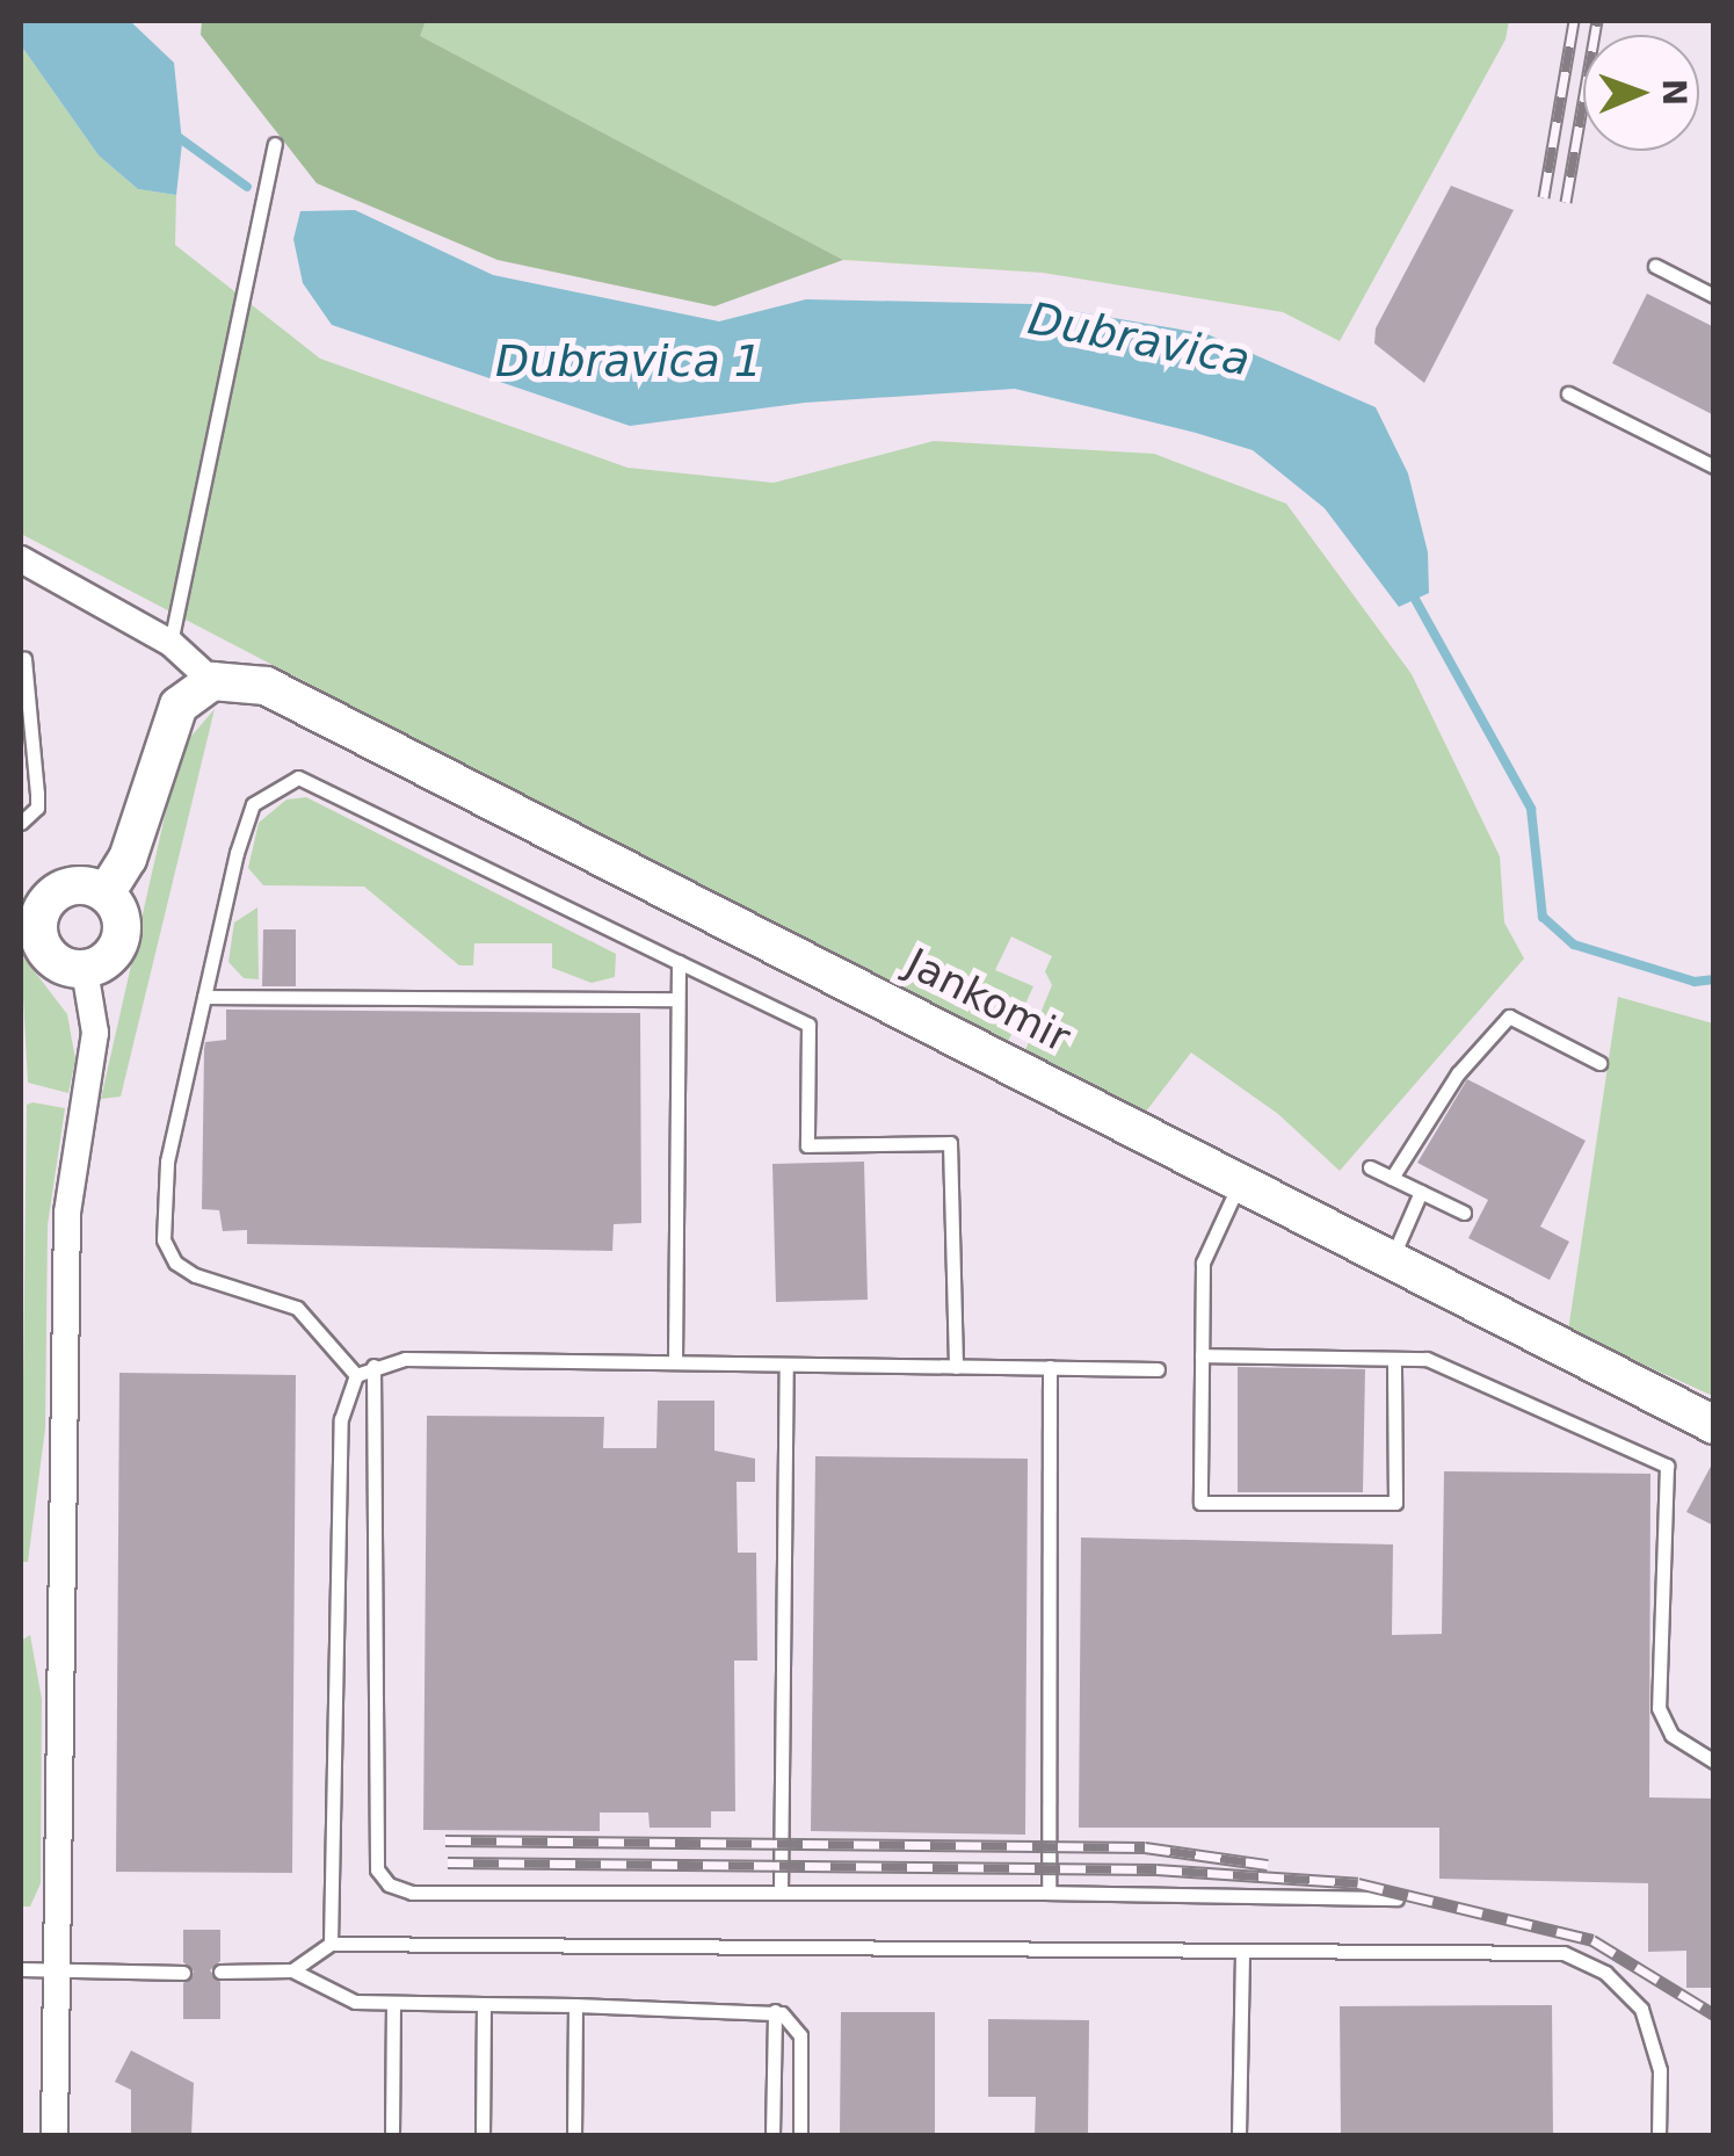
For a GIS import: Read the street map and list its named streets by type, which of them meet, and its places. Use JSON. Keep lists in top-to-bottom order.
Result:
{
  "streets": {
    "street": ["Jankomir"]
  },
  "water": ["Dubravica", "Dubravica 1"],
  "north": "right"
}
